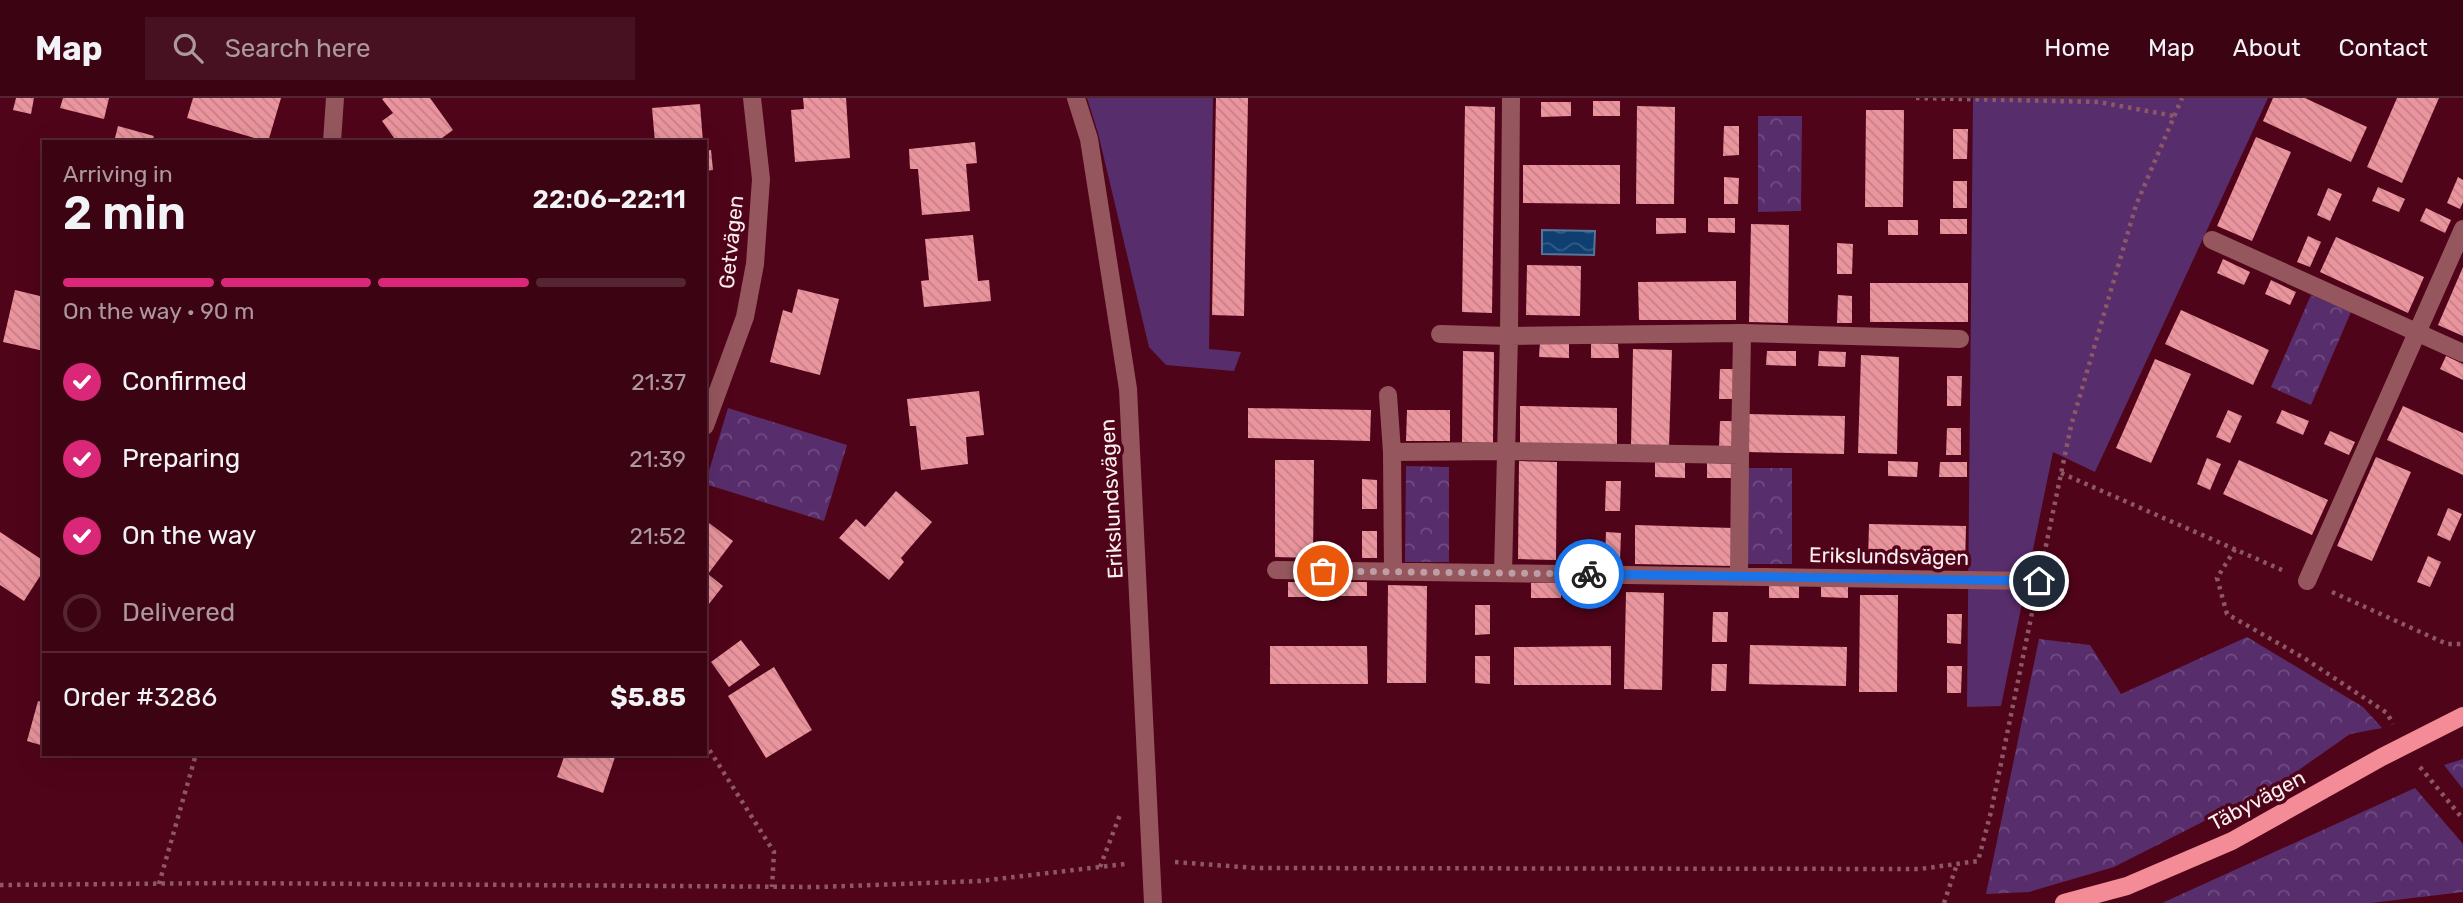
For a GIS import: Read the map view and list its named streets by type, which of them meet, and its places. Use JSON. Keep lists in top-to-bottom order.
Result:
{
  "streets": {
    "main road": ["Täbyvägen"],
    "street": ["Getvägen", "Erikslundsvägen"]
  },
  "page": {
    "header": "Map",
    "search": "Search here",
    "nav": [
      "Home",
      "Map",
      "About",
      "Contact"
    ],
    "heading": ["2 min", "Arriving in", "22:06–22:11"],
    "panel": ["Order #3286", "$5.85"],
    "bar": "On the way · 90 m",
    "list": [
      ["Confirmed", "21:37"],
      ["Preparing", "21:39"],
      ["On the way", "21:52"],
      "Delivered"
    ]
  }
}
